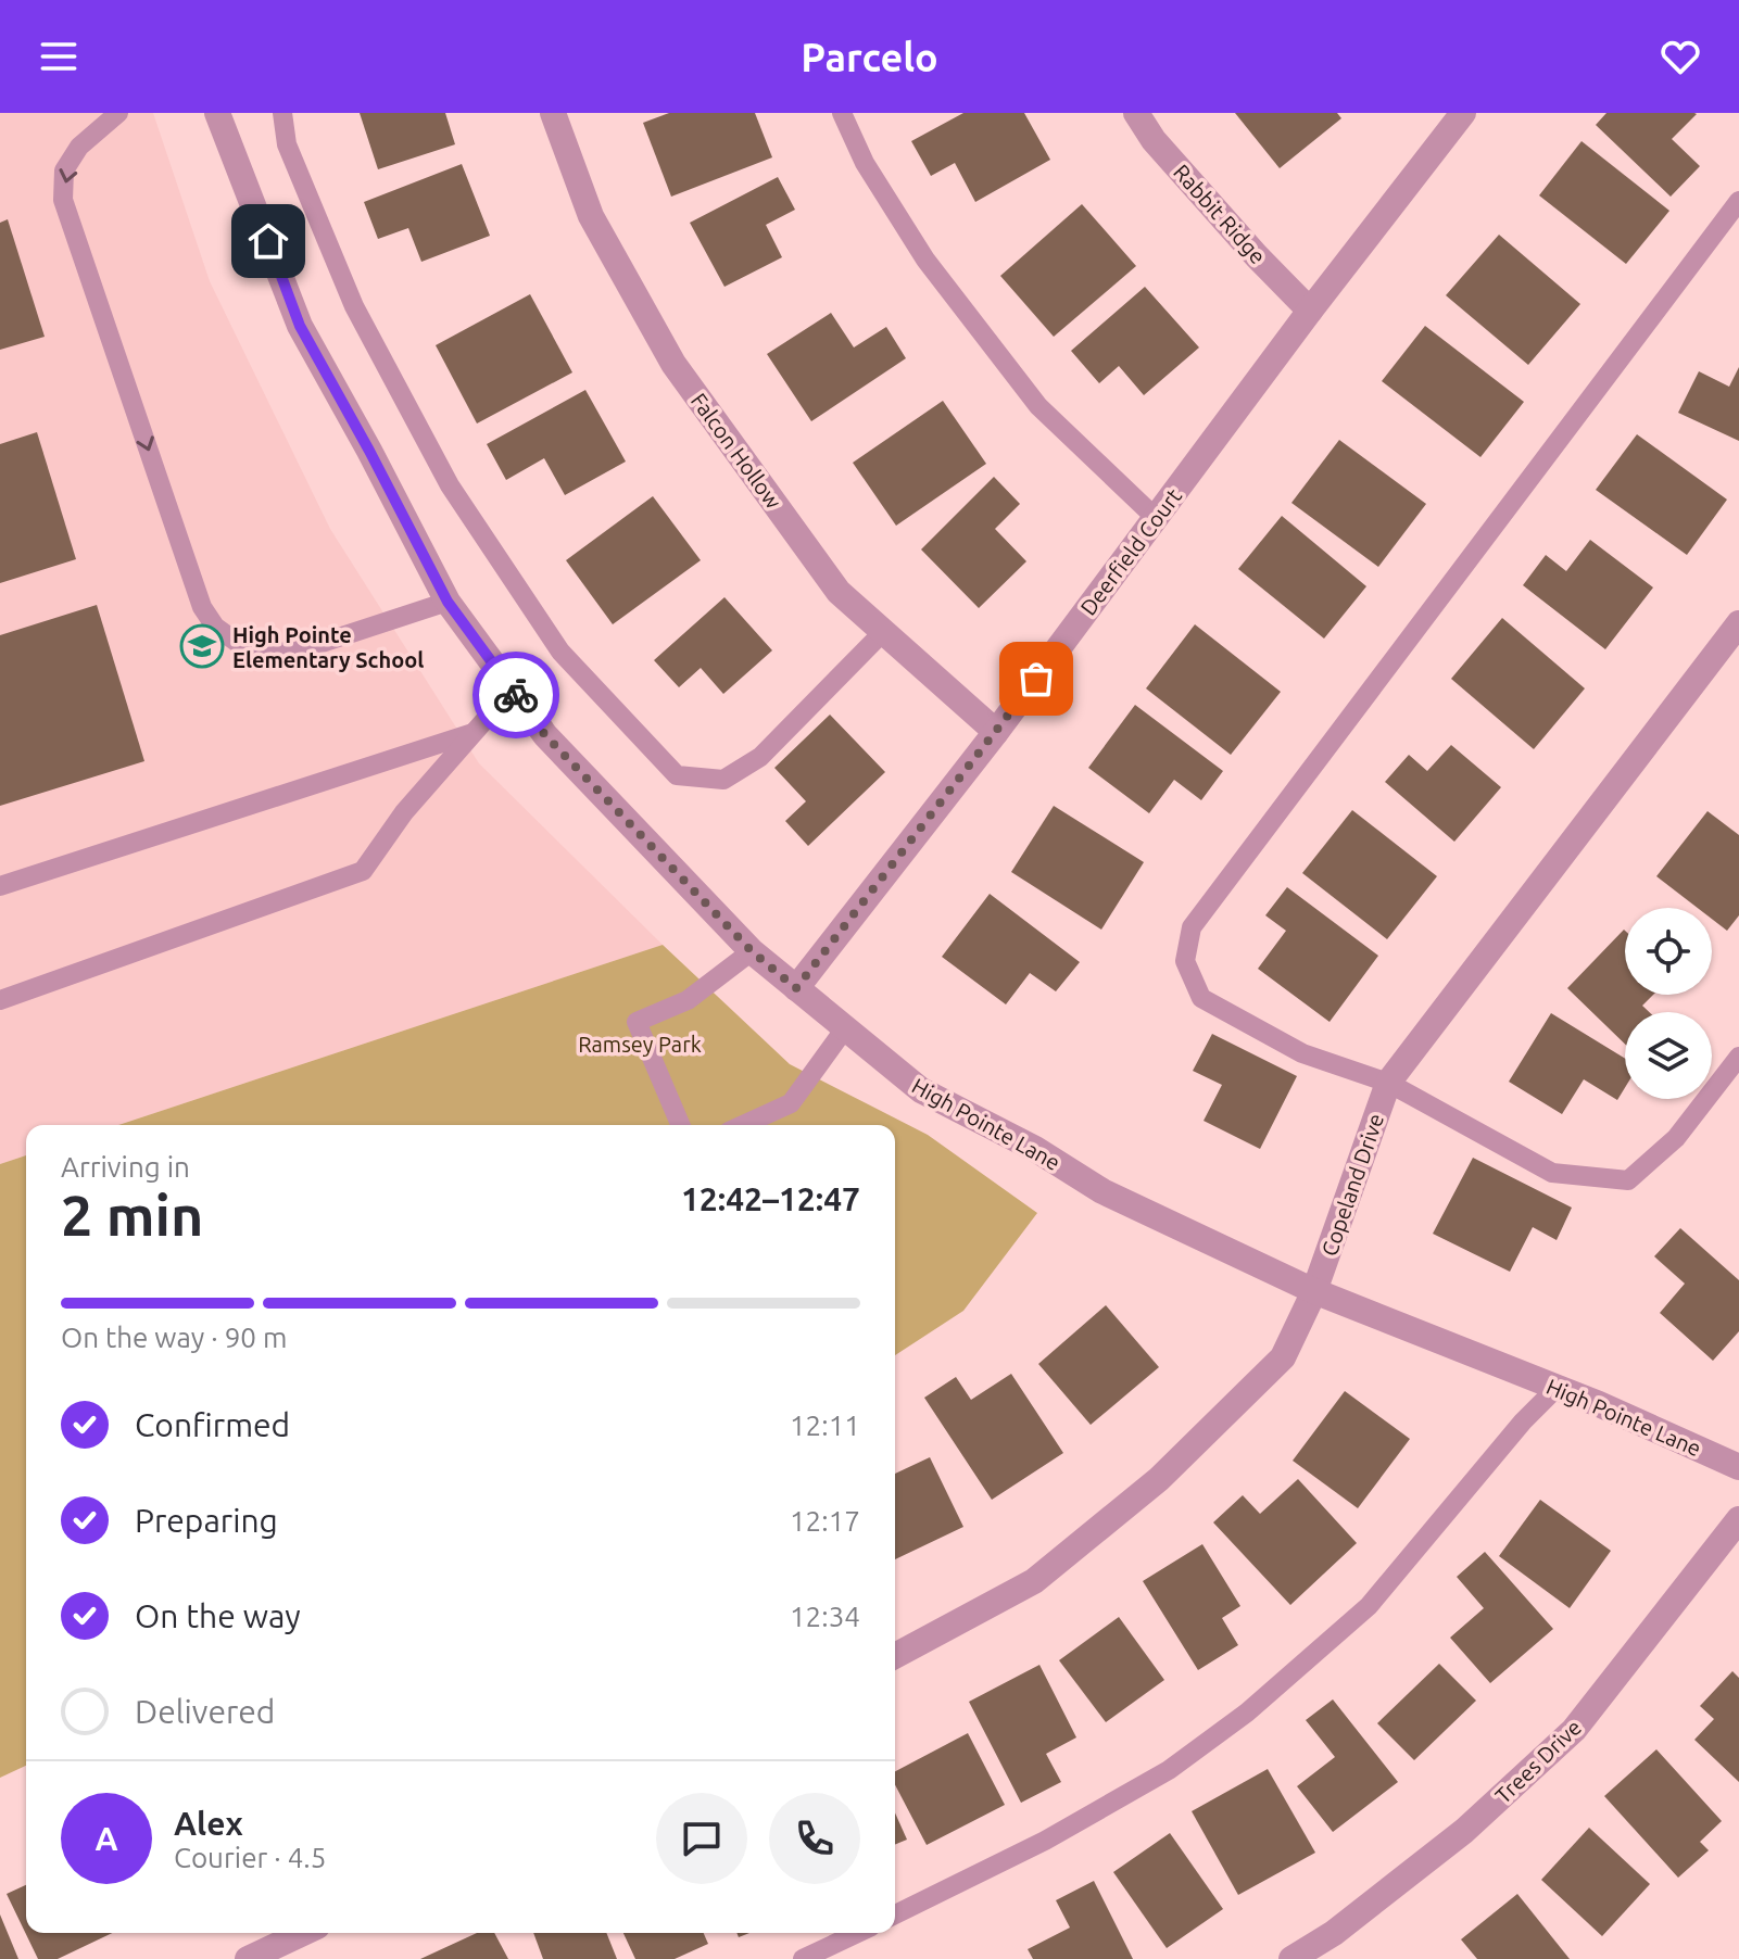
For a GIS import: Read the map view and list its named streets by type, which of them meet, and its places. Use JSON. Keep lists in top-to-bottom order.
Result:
{
  "streets": {
    "street": [
      "Rabbit Ridge",
      "Falcon Hollow",
      "Deerfield Court",
      "High Pointe Lane",
      "Copeland Drive",
      "Trees Drive"
    ]
  },
  "crossings": [
    ["Rabbit Ridge", "Deerfield Court"],
    ["Falcon Hollow", "Deerfield Court"],
    ["Deerfield Court", "High Pointe Lane"],
    ["High Pointe Lane", "Copeland Drive"]
  ],
  "parks": ["Ramsey Park"],
  "places": {
    "school or university": ["High Pointe Elementary School"]
  },
  "page": {
    "header": "Parcelo",
    "heading": ["2 min", "Arriving in", "12:42–12:47"],
    "panel": ["Alex", "Courier · 4.5"],
    "bar": "On the way · 90 m",
    "list": [
      ["Confirmed", "12:11"],
      ["Preparing", "12:17"],
      ["On the way", "12:34"],
      "Delivered"
    ],
    "round": "A"
  }
}
